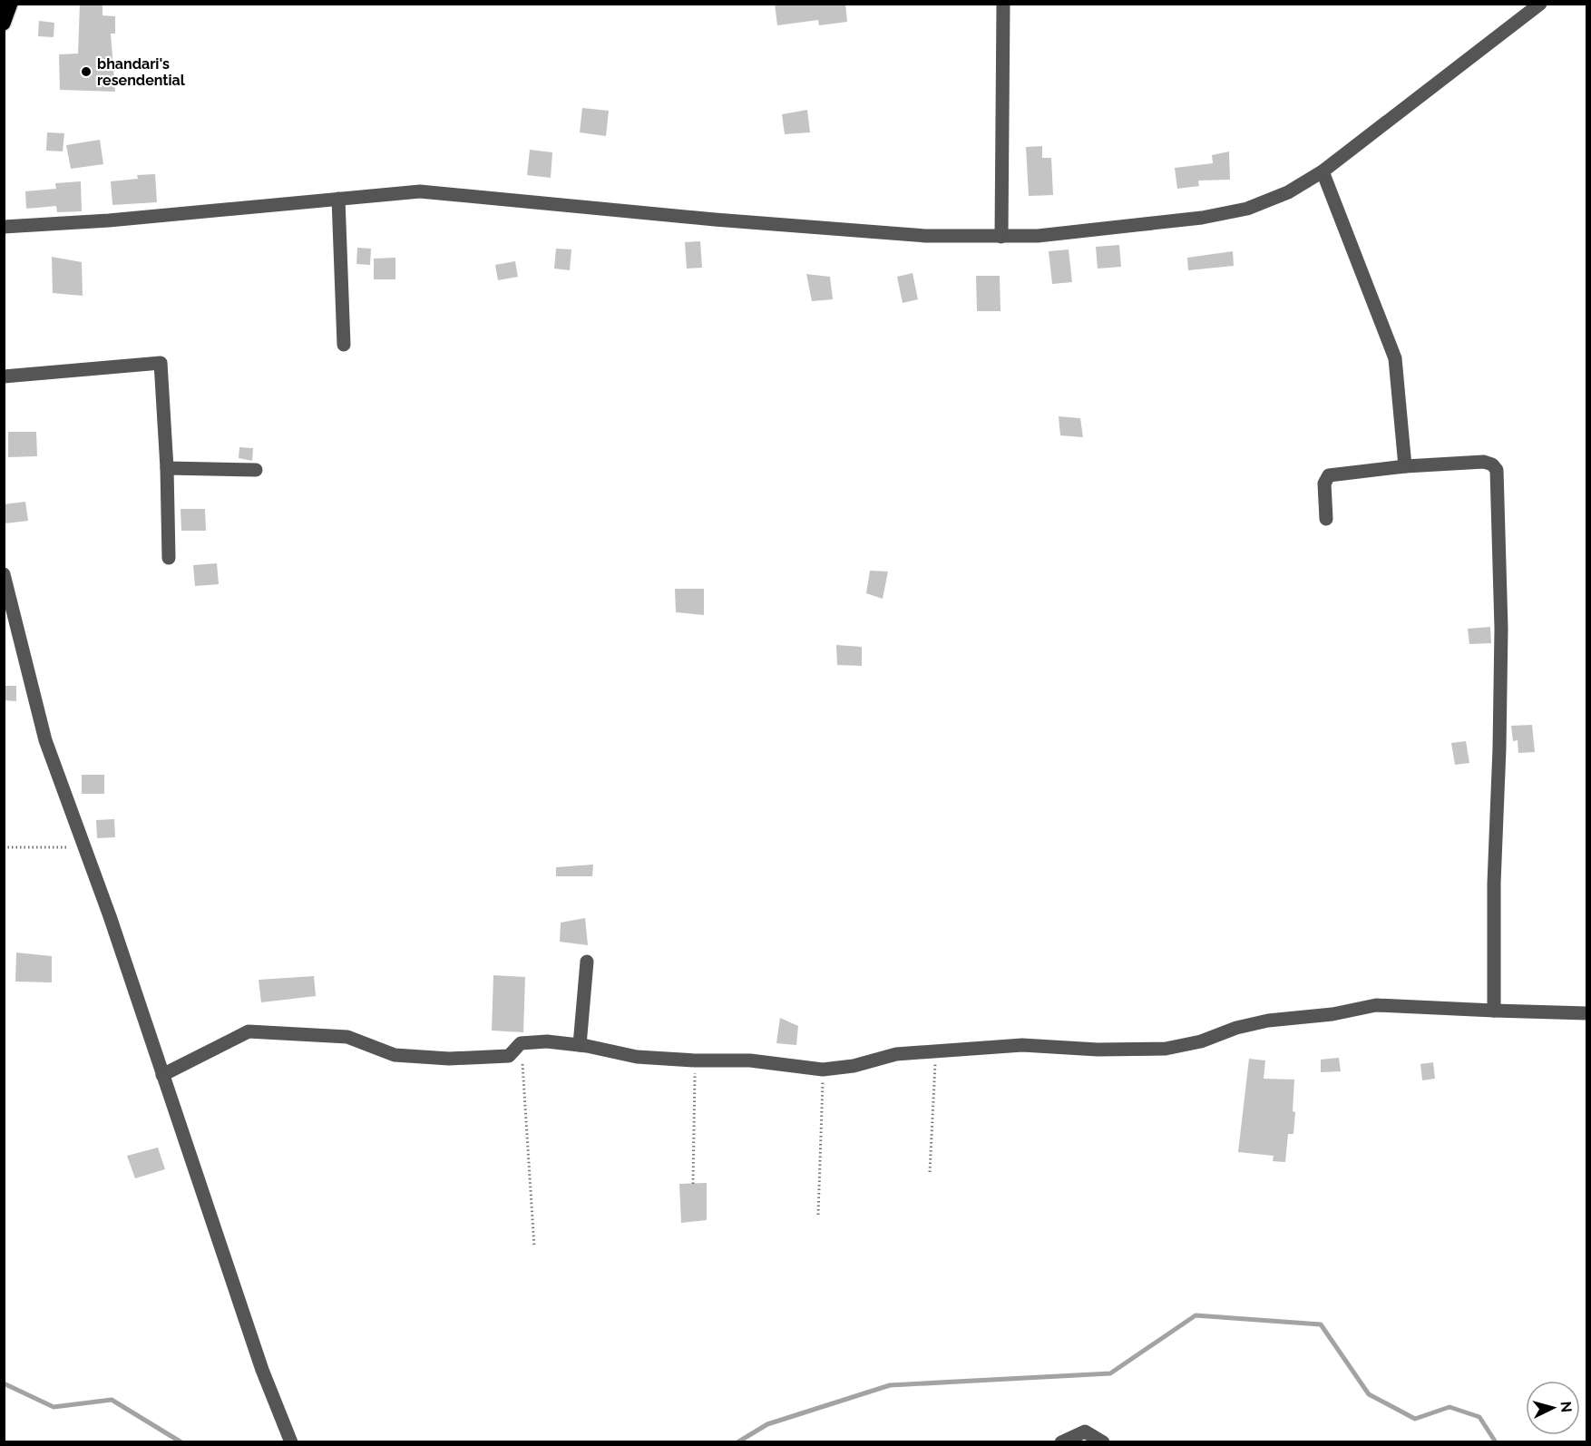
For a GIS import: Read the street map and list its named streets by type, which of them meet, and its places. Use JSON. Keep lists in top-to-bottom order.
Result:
{
  "places": ["bhandari's resendential"],
  "north": "right"
}
